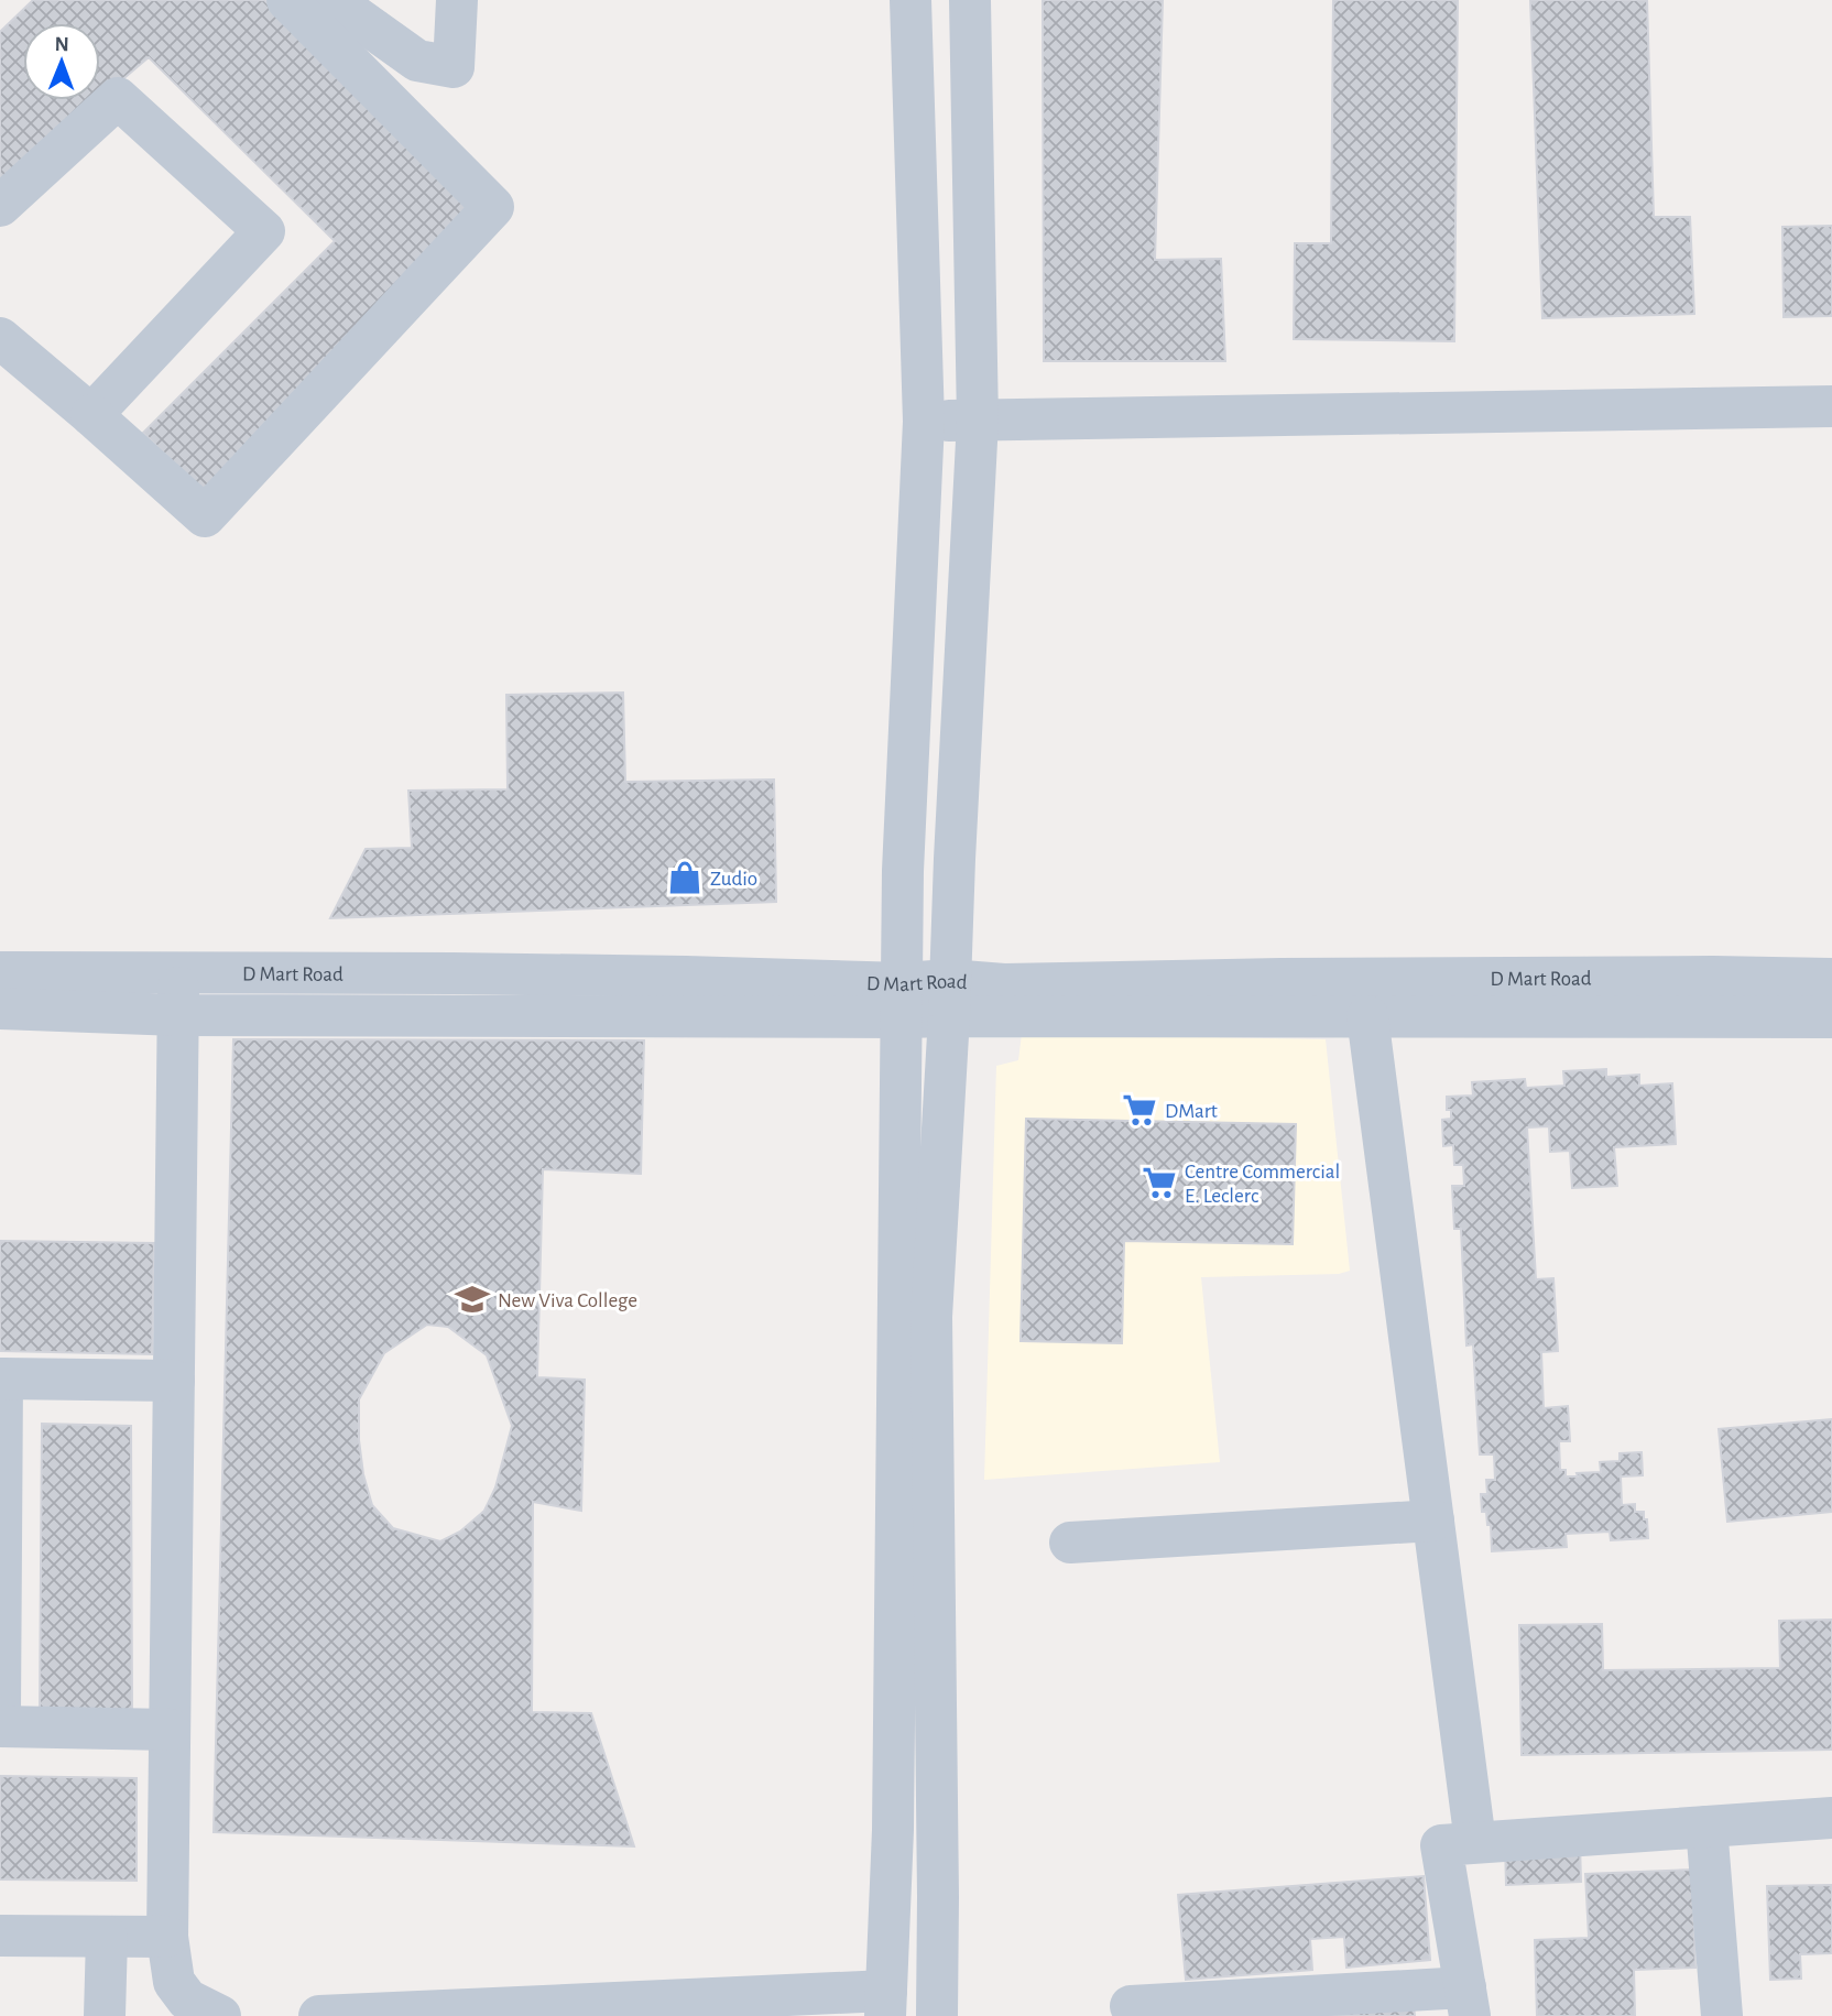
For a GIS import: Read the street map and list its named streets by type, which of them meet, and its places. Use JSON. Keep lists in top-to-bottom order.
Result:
{
  "streets": {
    "street": ["D Mart Road"]
  },
  "places": {
    "shop": ["Zudio"],
    "supermarket": ["DMart", "Centre Commercial E. Leclerc"],
    "school or university": ["New Viva College"]
  },
  "north": "top"
}
